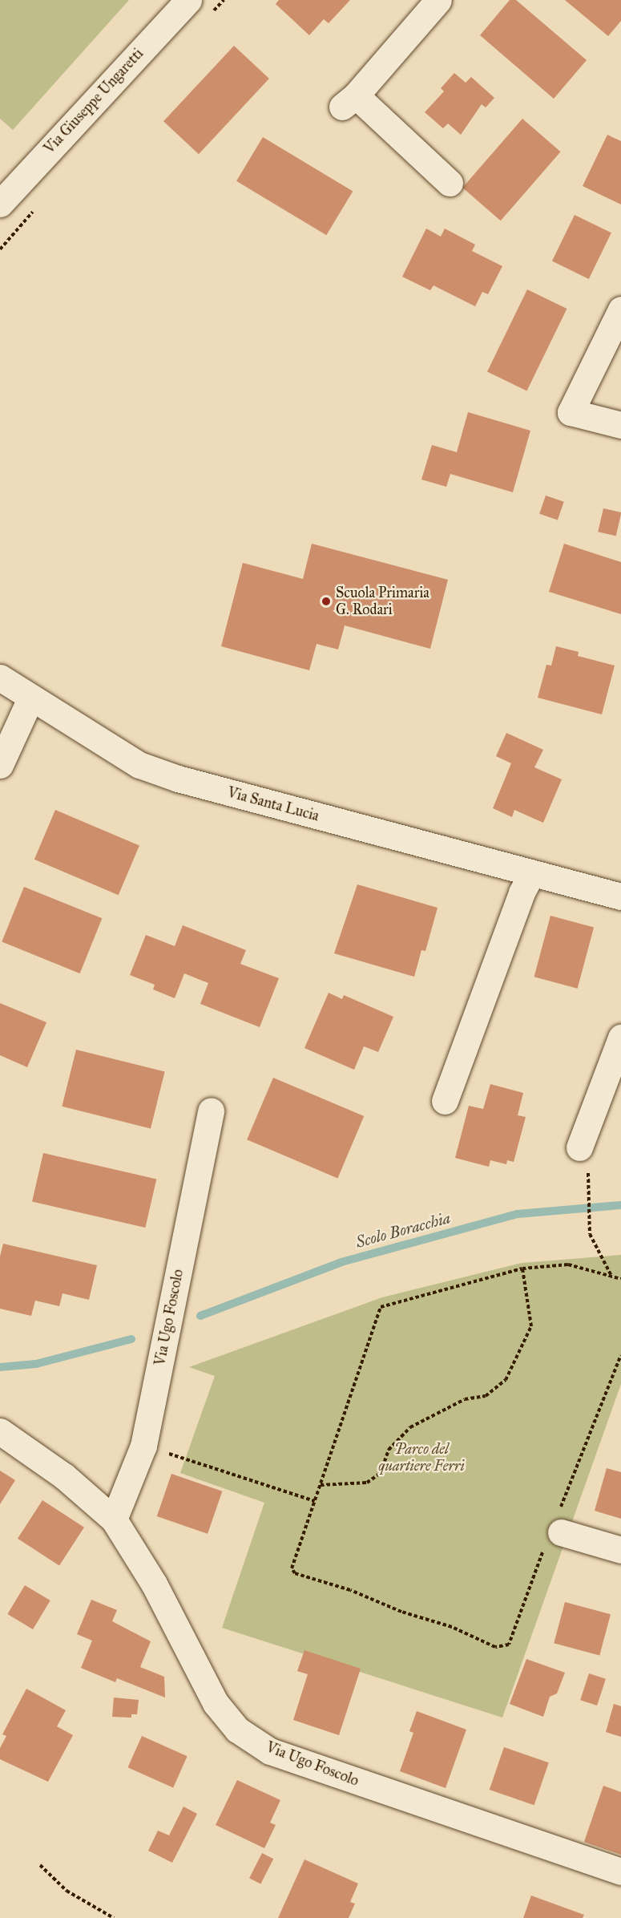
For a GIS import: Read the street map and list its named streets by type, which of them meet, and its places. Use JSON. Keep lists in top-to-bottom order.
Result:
{
  "streets": {
    "street": ["Via Giuseppe Ungaretti", "Via Santa Lucia", "Via Ugo Foscolo"]
  },
  "water": ["Scolo Boracchia"],
  "parks": ["Parco del quartiere Ferri"],
  "places": ["Scuola Primaria G. Rodari"]
}
